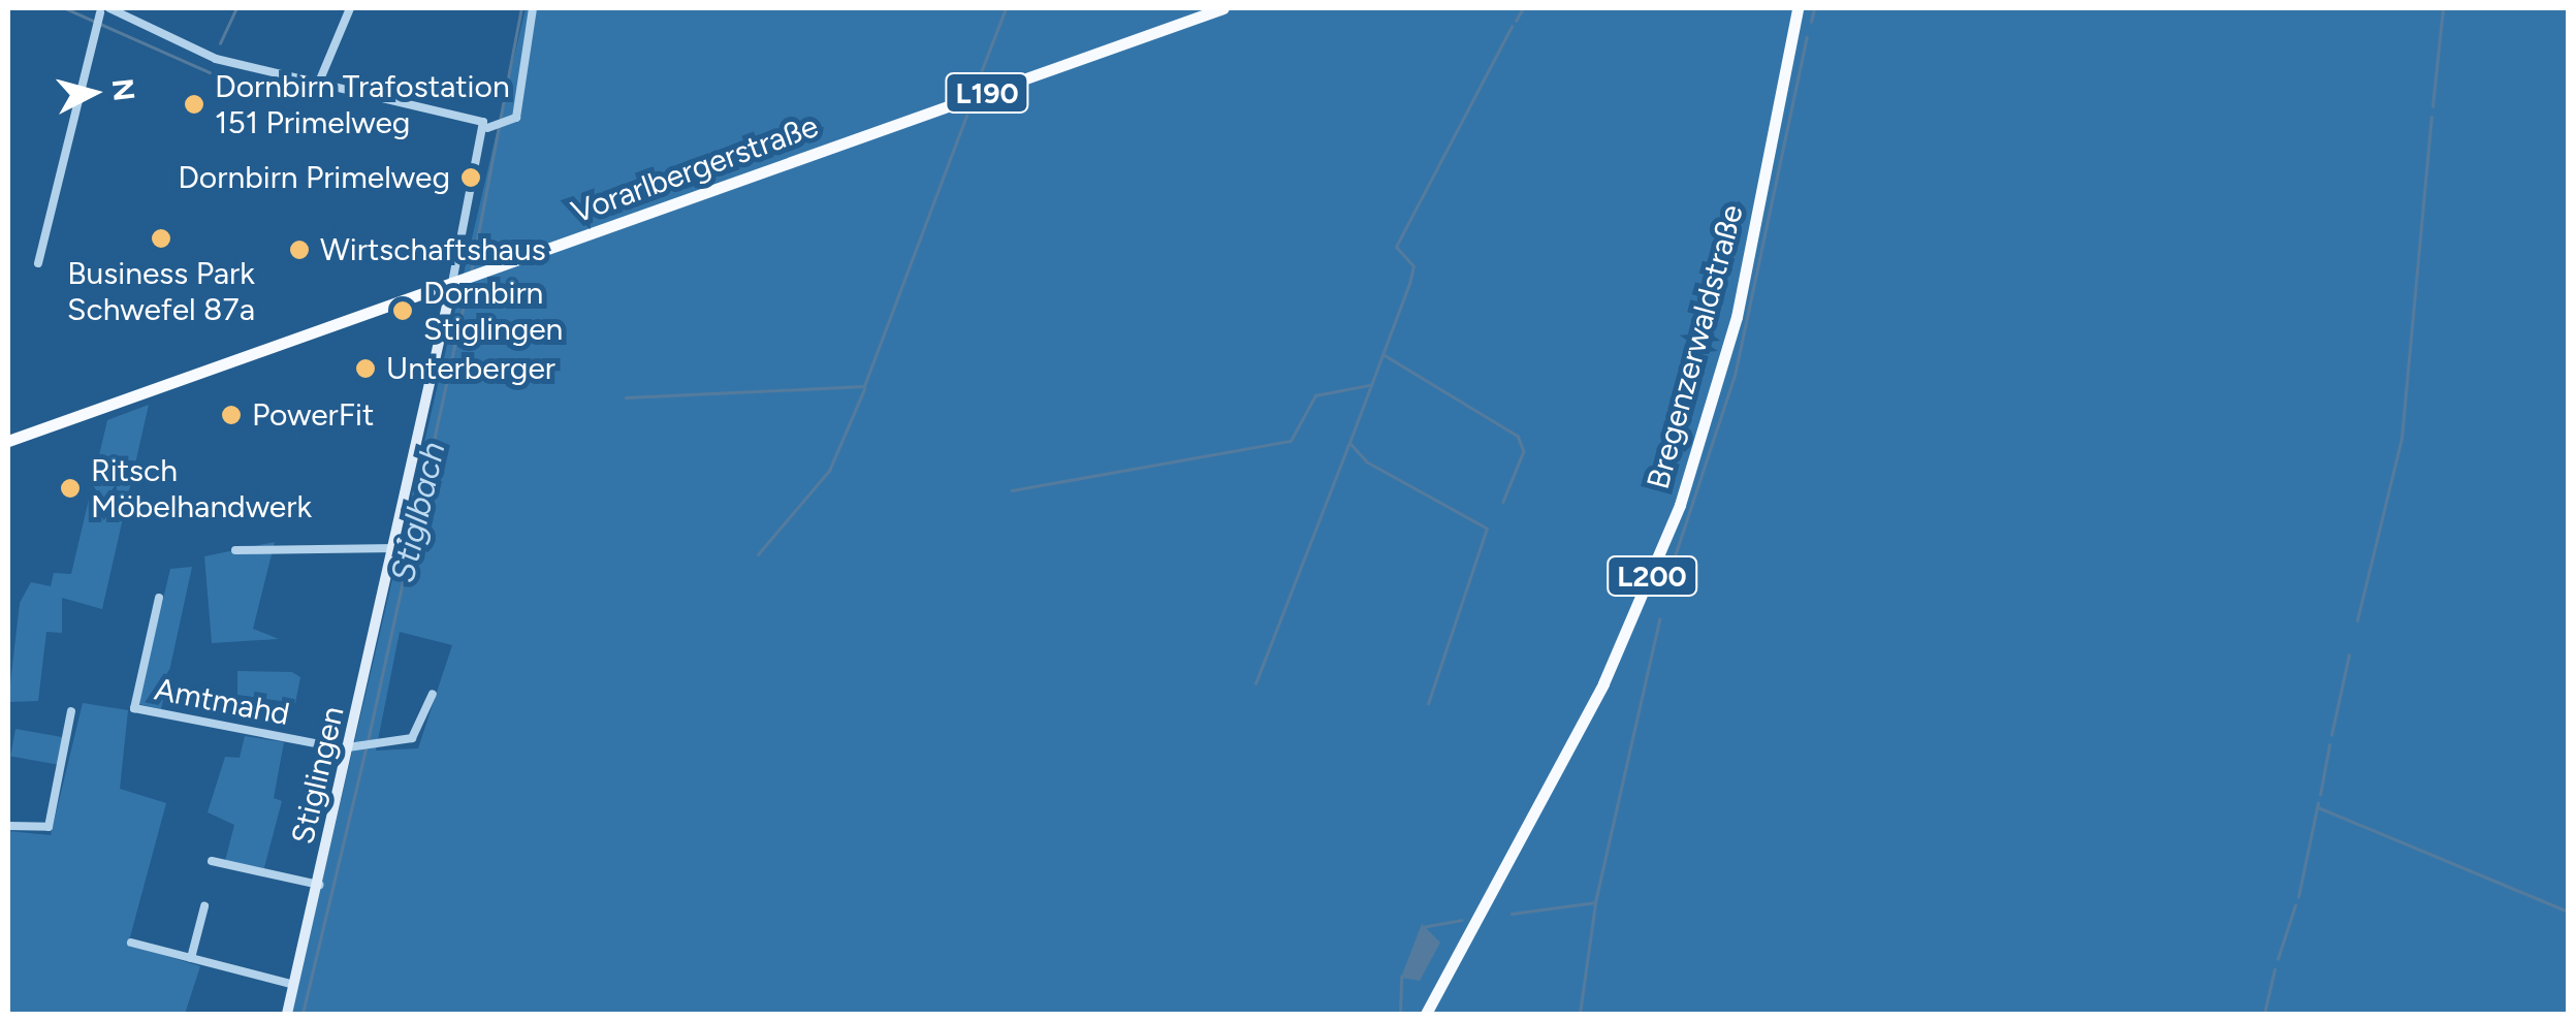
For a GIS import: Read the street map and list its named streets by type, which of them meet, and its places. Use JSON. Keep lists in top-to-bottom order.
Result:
{
  "streets": {
    "main road": [
      "L190",
      "Vorarlbergerstraße",
      "Bregenzerwaldstraße",
      "L200",
      "Stiglingen"
    ],
    "street": ["Amtmahd"]
  },
  "crossings": [
    ["Vorarlbergerstraße", "Stiglingen"],
    ["Amtmahd", "Stiglingen"]
  ],
  "water": ["Stiglbach"],
  "places": [
    "Dornbirn Trafostation 151 Primelweg",
    "Dornbirn Primelweg",
    "Business Park Schwefel 87a",
    "Wirtschaftshaus",
    "Dornbirn Stiglingen",
    "Unterberger",
    "PowerFit",
    "Ritsch Möbelhandwerk"
  ],
  "north": "right"
}
